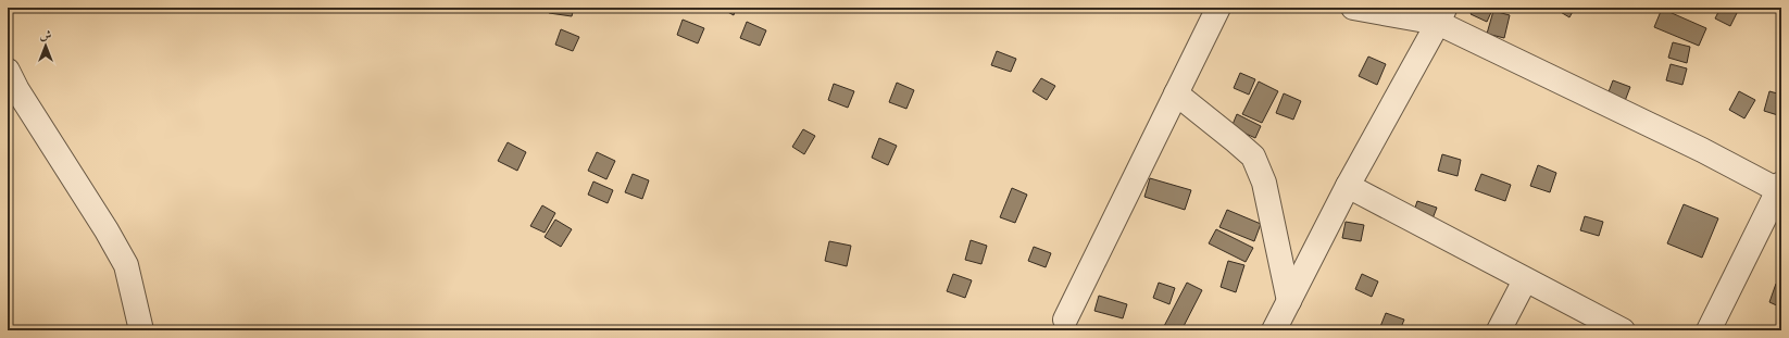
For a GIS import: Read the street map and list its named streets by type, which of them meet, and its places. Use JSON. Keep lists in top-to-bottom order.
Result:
{
  "north": "top"
}
